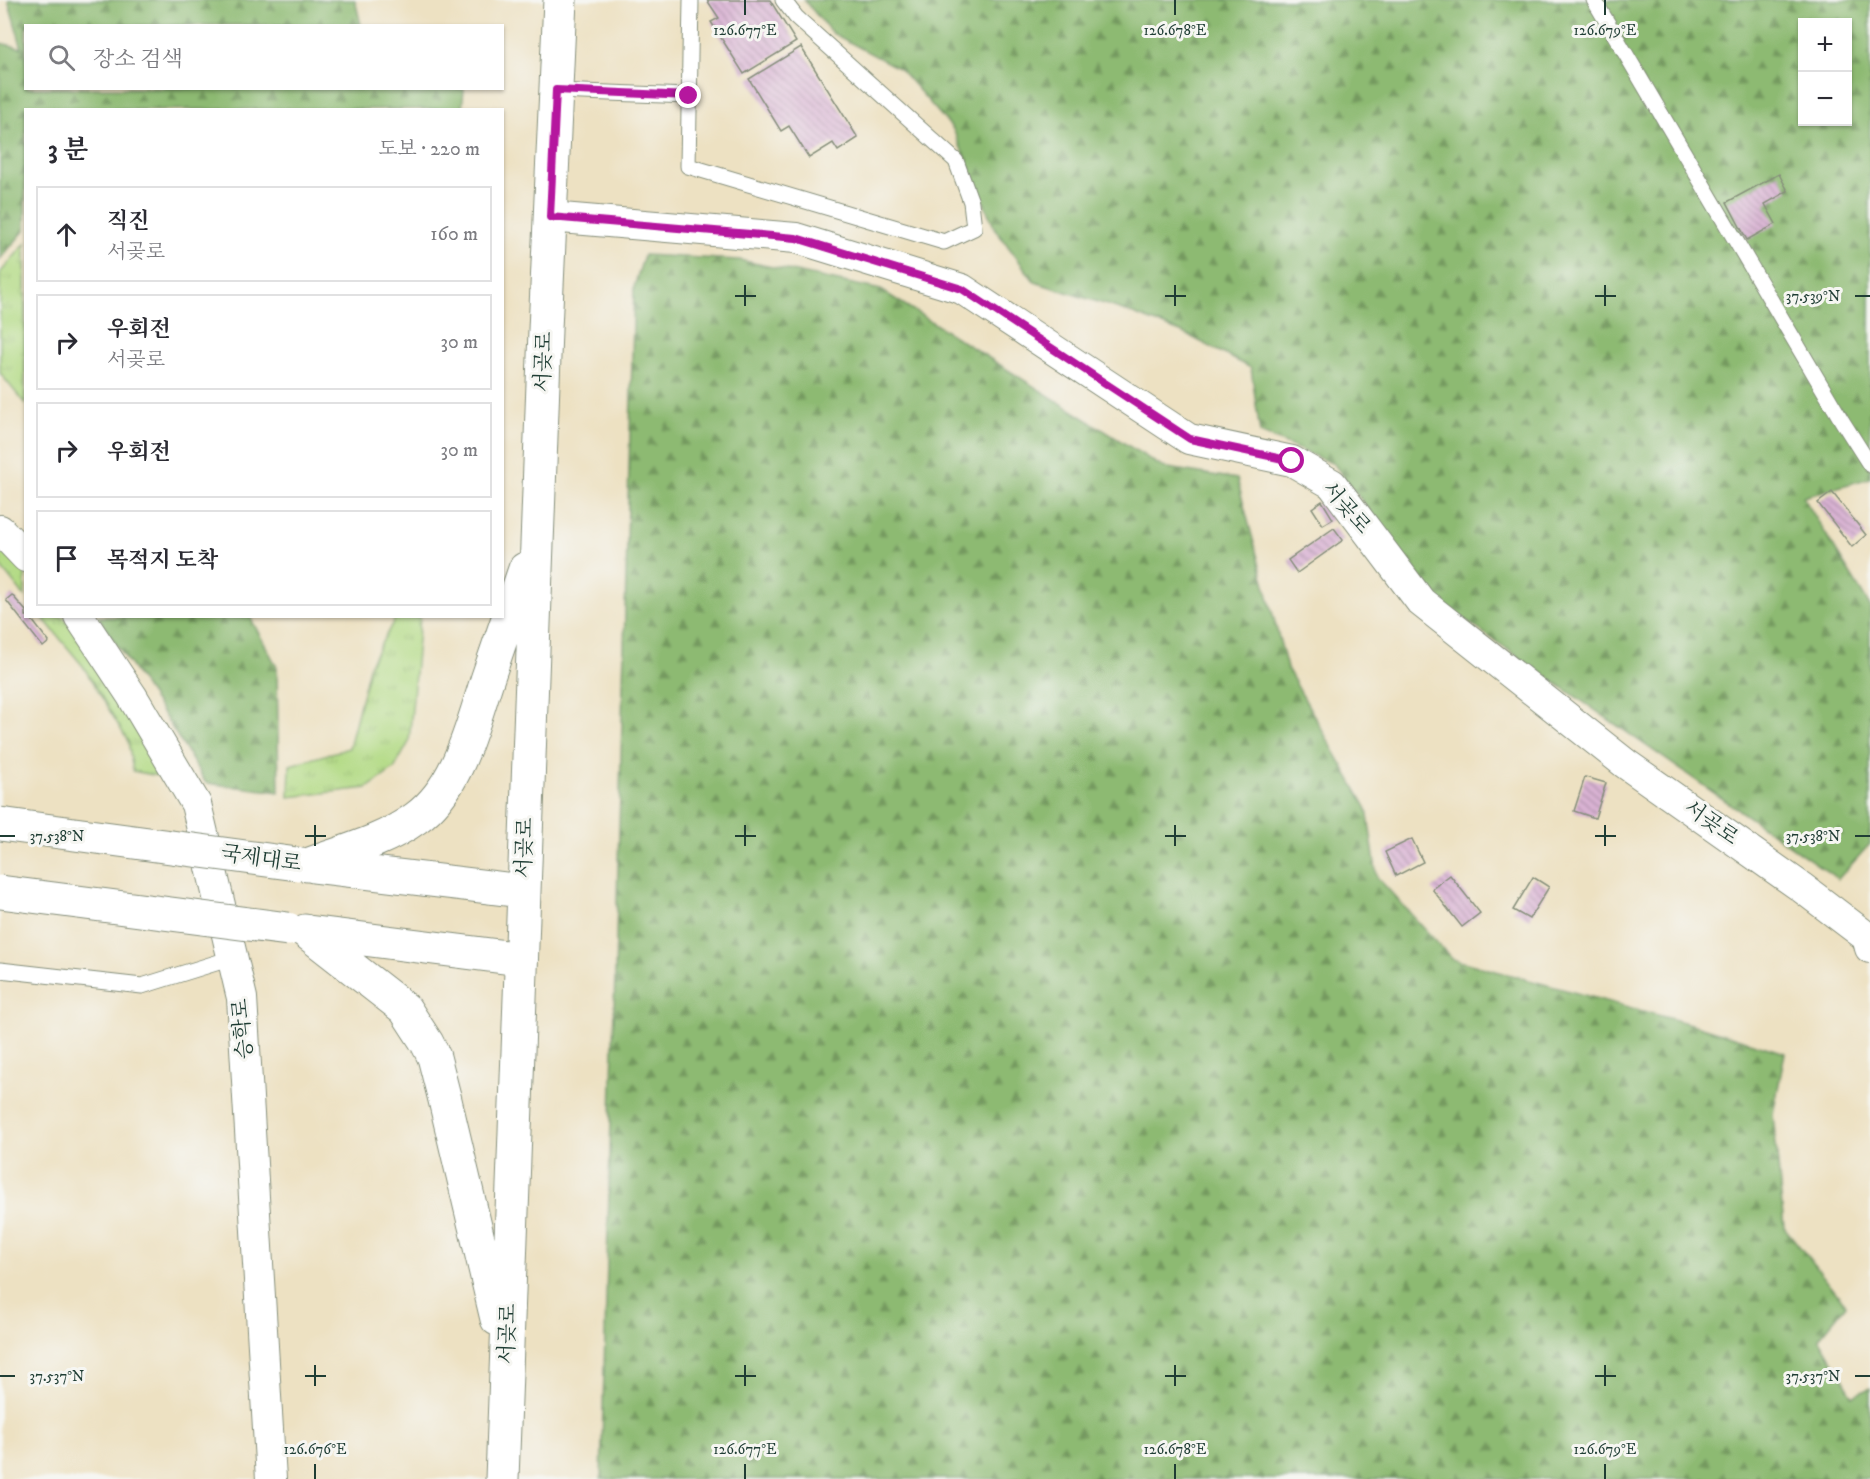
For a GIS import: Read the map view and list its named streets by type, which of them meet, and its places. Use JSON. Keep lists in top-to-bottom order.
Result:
{
  "streets": {
    "main road": ["서곶로", "국제대로"],
    "street": ["승학로"]
  },
  "crossings": [
    ["서곶로", "국제대로"]
  ],
  "page": {
    "map_buttons": ["+", "−"],
    "search": "장소 검색",
    "heading": ["3 분", "도보 · 220 m"],
    "list": [
      ["직진", "서곶로", "160 m"],
      ["우회전", "서곶로", "30 m"],
      ["우회전", "30 m"],
      "목적지 도착"
    ]
  },
  "coordinates": [
    "126.677°E",
    "126.678°E",
    "126.679°E",
    "37.539°N",
    "37.538°N",
    "37.537°N",
    "126.676°E"
  ]
}
